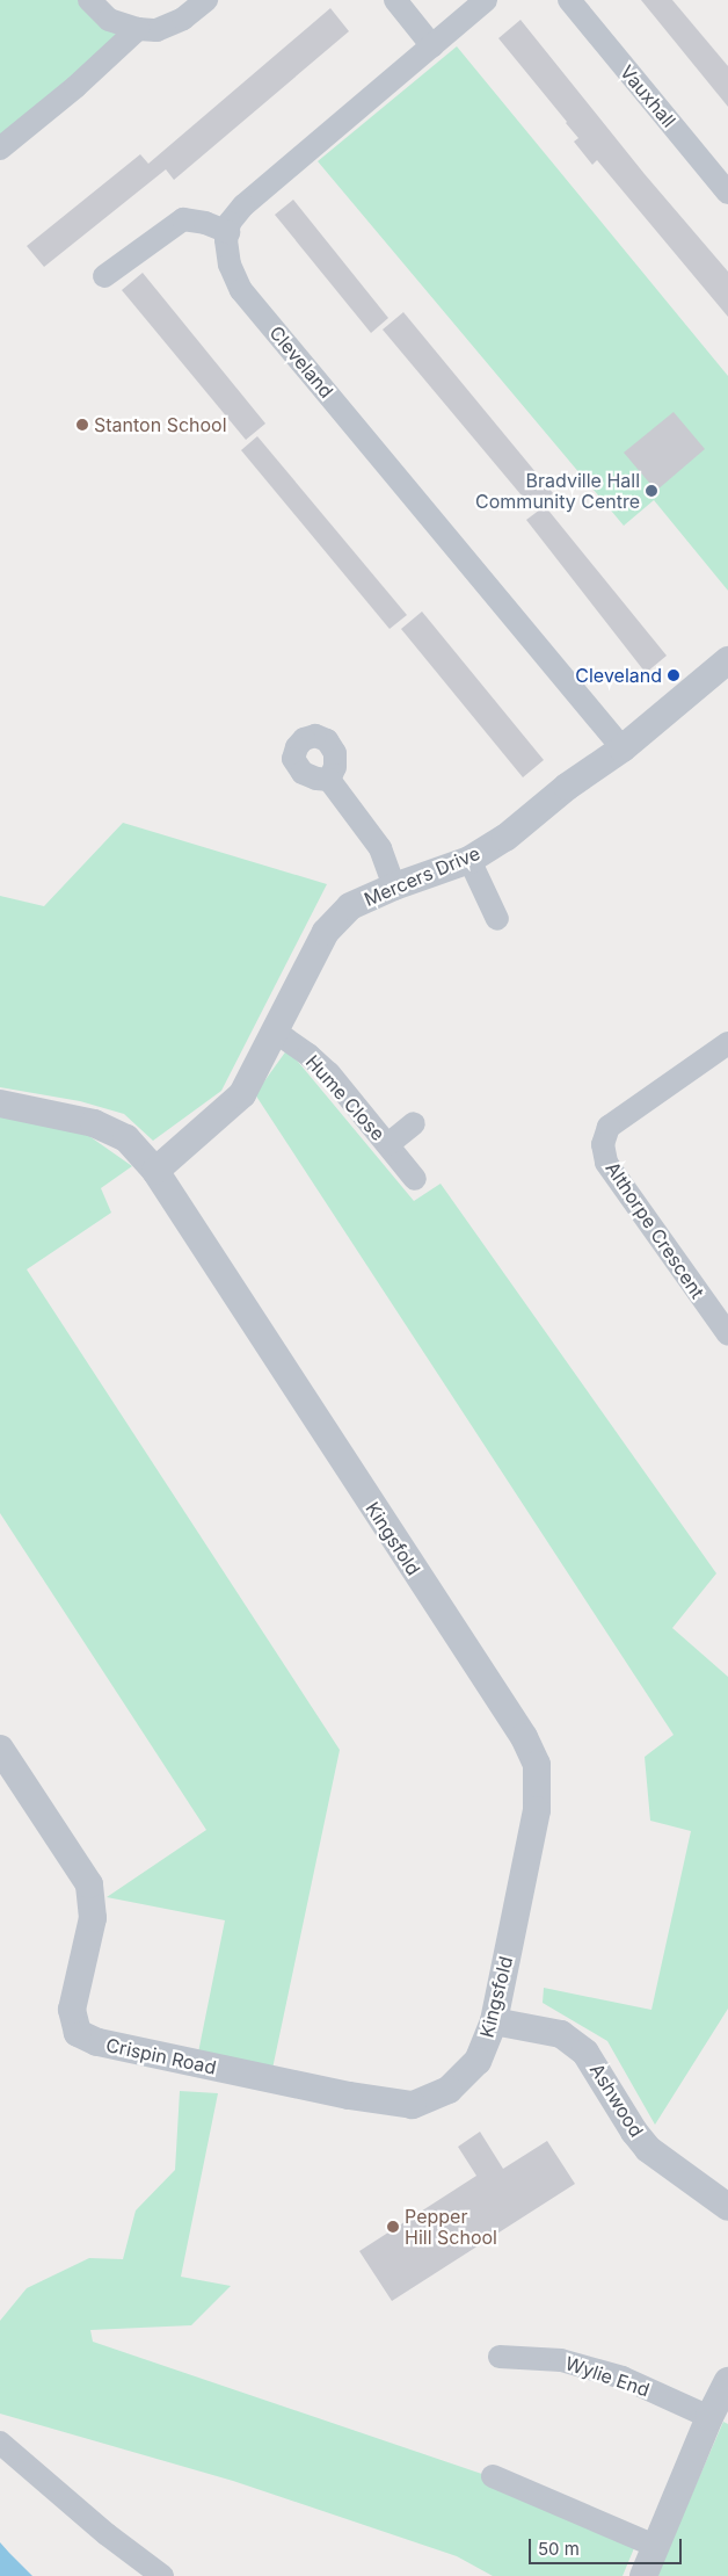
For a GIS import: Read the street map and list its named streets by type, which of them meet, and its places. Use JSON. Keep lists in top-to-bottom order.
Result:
{
  "streets": {
    "street": [
      "Vauxhall",
      "Cleveland",
      "Mercers Drive",
      "Hume Close",
      "Althorpe Crescent",
      "Kingsfold",
      "Crispin Road",
      "Ashwood",
      "Wylie End"
    ]
  },
  "crossings": [
    ["Cleveland", "Mercers Drive"],
    ["Mercers Drive", "Hume Close"],
    ["Mercers Drive", "Kingsfold"],
    ["Kingsfold", "Crispin Road"],
    ["Kingsfold", "Ashwood"]
  ],
  "places": [
    "Stanton School",
    "Bradville Hall Community Centre",
    "Cleveland",
    "Pepper Hill School"
  ],
  "scale_bar": "50 m"
}
